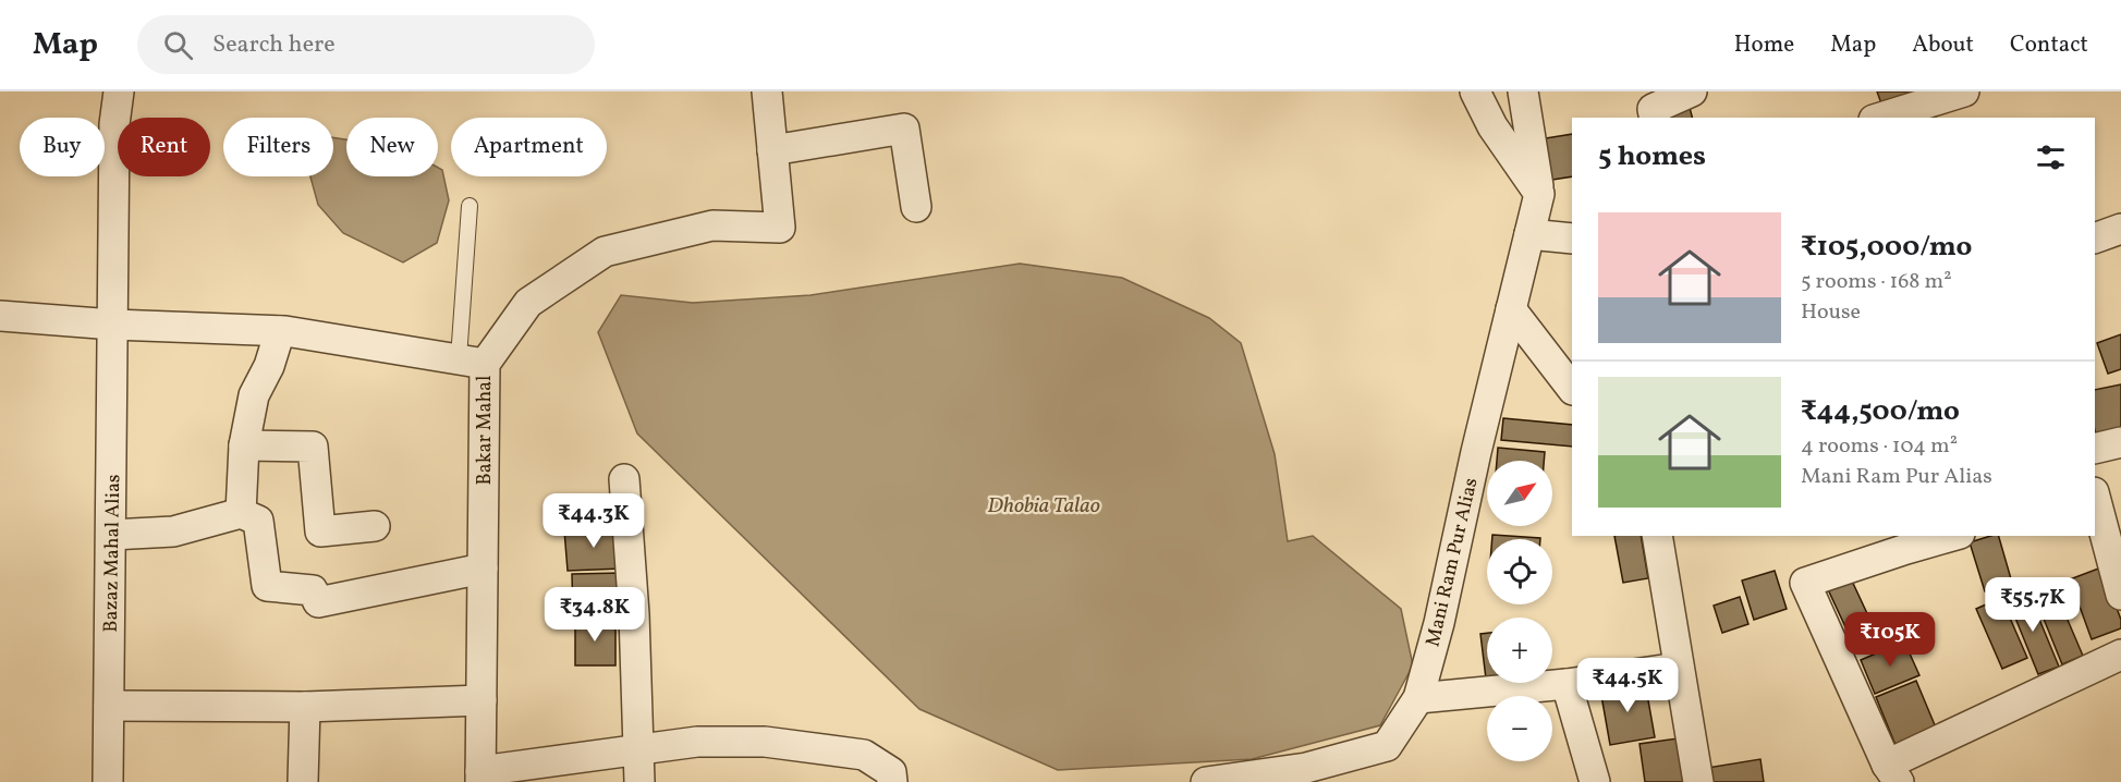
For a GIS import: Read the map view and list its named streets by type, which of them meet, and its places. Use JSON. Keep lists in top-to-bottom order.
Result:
{
  "streets": {
    "street": ["Bakar Mahal", "Bazaz Mahal Alias", "Mani Ram Pur Alias"]
  },
  "water": ["Dhobia Talao"],
  "north": "top right",
  "page": {
    "header": "Map",
    "search": "Search here",
    "nav": [
      "Home",
      "Map",
      "About",
      "Contact"
    ],
    "chip": [
      "Buy",
      "Rent",
      "Filters",
      "New",
      "Apartment"
    ],
    "heading": "5 homes",
    "list": [
      {
        "name": "₹105,000/mo",
        "note": "5 rooms · 168 m² · House"
      },
      {
        "name": "₹44,500/mo",
        "note": "4 rooms · 104 m² · Mani Ram Pur Alias"
      }
    ],
    "map_buttons": ["+", "−"],
    "price": [
      "₹44.3K",
      "₹55.7K",
      "₹34.8K",
      "₹105K",
      "₹44.5K"
    ]
  }
}
